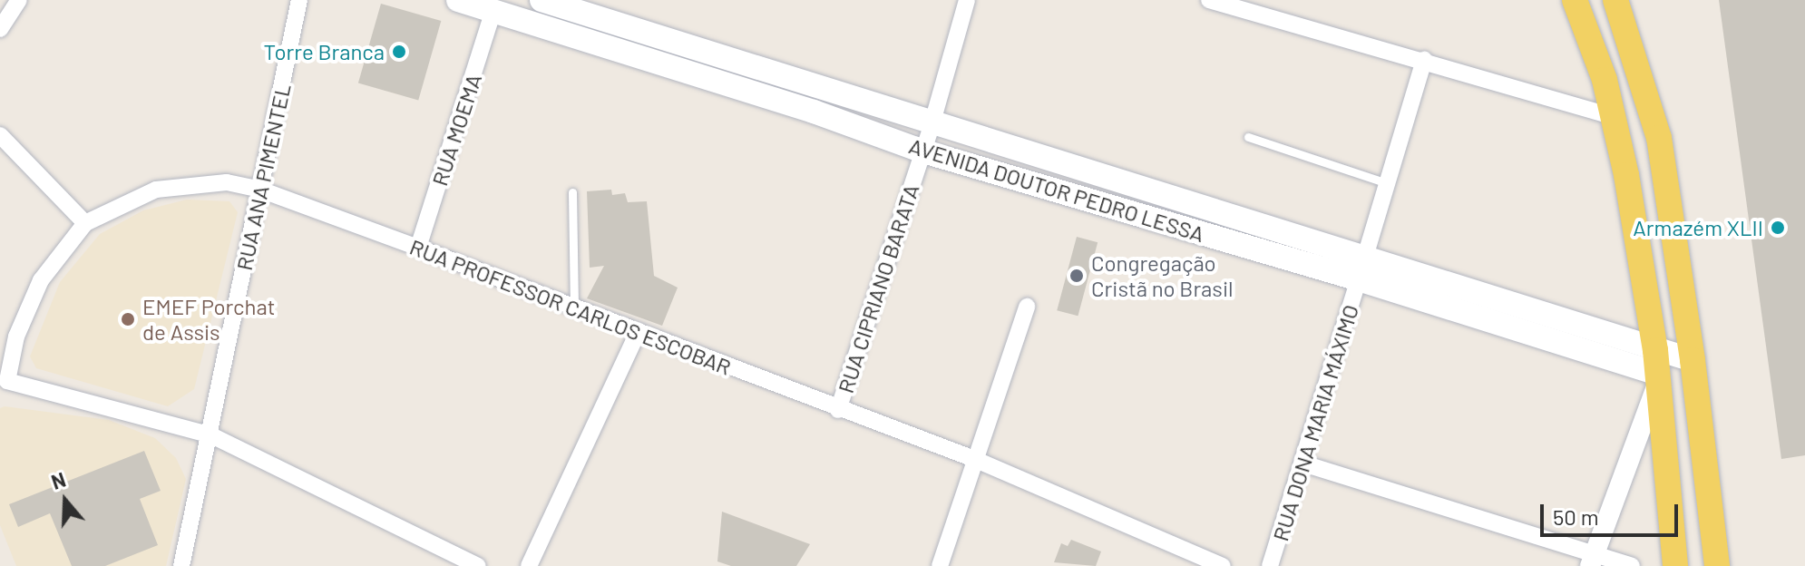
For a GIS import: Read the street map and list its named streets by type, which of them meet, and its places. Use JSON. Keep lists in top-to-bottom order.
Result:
{
  "streets": {
    "main road": ["AVENIDA DOUTOR PEDRO LESSA"],
    "street": [
      "RUA MOEMA",
      "RUA ANA PIMENTEL",
      "RUA CIPRIANO BARATA",
      "RUA PROFESSOR CARLOS ESCOBAR",
      "RUA DONA MARIA MÁXIMO"
    ]
  },
  "crossings": [
    ["RUA MOEMA", "AVENIDA DOUTOR PEDRO LESSA"],
    ["RUA MOEMA", "RUA PROFESSOR CARLOS ESCOBAR"],
    ["RUA ANA PIMENTEL", "RUA PROFESSOR CARLOS ESCOBAR"],
    ["AVENIDA DOUTOR PEDRO LESSA", "RUA CIPRIANO BARATA"],
    ["AVENIDA DOUTOR PEDRO LESSA", "RUA DONA MARIA MÁXIMO"],
    ["RUA CIPRIANO BARATA", "RUA PROFESSOR CARLOS ESCOBAR"]
  ],
  "places": [
    "Torre Branca",
    "Armazém XLII",
    "Congregação Cristã no Brasil",
    "EMEF Porchat de Assis"
  ],
  "scale_bar": "50 m",
  "north": "top"
}
